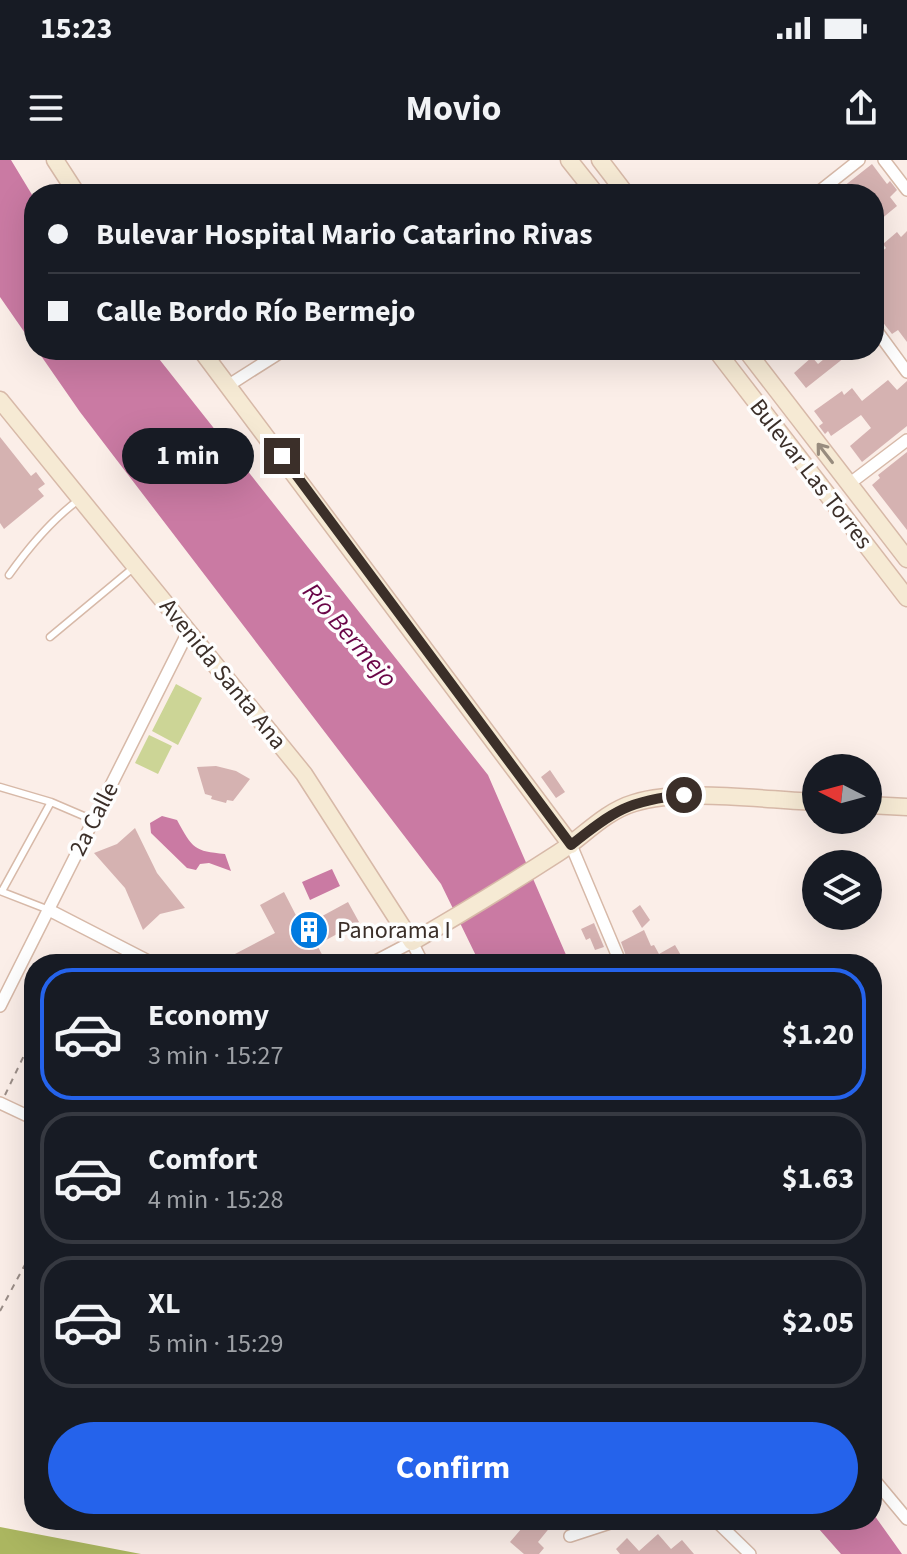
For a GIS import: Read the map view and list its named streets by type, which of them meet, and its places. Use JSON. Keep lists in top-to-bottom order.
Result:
{
  "streets": {
    "main road": ["Bulevar Las Torres", "Avenida Santa Ana"],
    "street": ["2a Calle"]
  },
  "crossings": [
    ["Avenida Santa Ana", "2a Calle"]
  ],
  "water": ["Río Bermejo"],
  "places": {
    "building": ["Panorama I"]
  },
  "north": "left",
  "page": {
    "status": "15:23",
    "header": "Movio",
    "banner": ["Bulevar Hospital Mario Catarino Rivas", "Calle Bordo Río Bermejo"],
    "bubble": "1 min",
    "list": [
      {
        "name": "Economy",
        "note": "3 min · 15:27",
        "value": "$1.20"
      },
      {
        "name": "Comfort",
        "note": "4 min · 15:28",
        "value": "$1.63"
      },
      {
        "name": "XL",
        "note": "5 min · 15:29",
        "value": "$2.05"
      }
    ],
    "buttons": "Confirm"
  }
}
